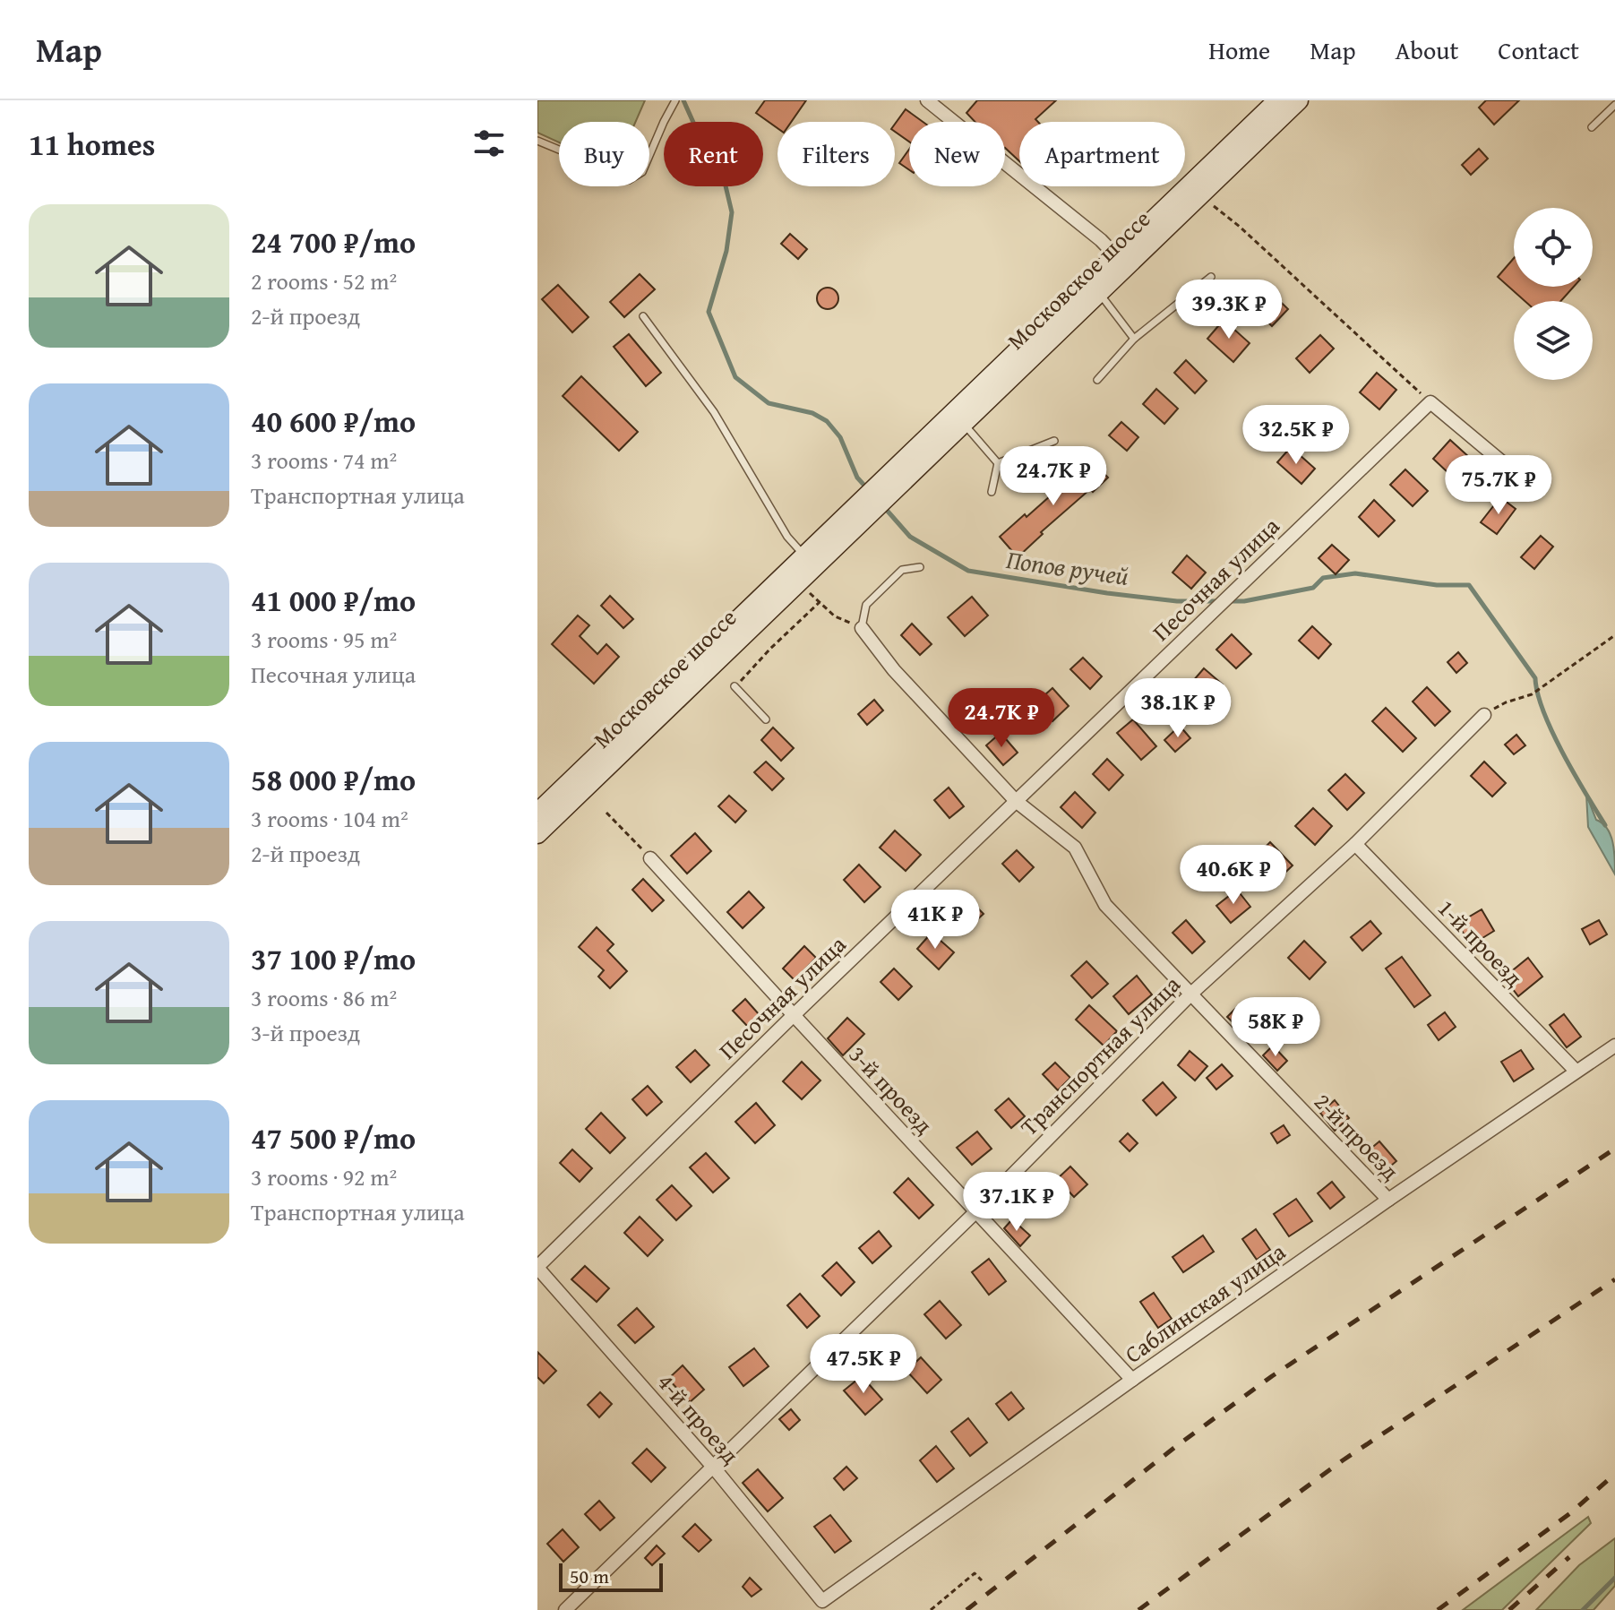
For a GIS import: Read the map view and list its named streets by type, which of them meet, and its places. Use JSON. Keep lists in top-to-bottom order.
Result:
{
  "streets": {
    "main road": ["Московское шоссе"],
    "street": [
      "Песочная улица",
      "1-й проезд",
      "Транспортная улица",
      "3-й проезд",
      "2-й проезд",
      "Саблинская улица",
      "4-й проезд"
    ]
  },
  "crossings": [
    ["Песочная улица", "3-й проезд"],
    ["Песочная улица", "2-й проезд"],
    ["Песочная улица", "4-й проезд"],
    ["1-й проезд", "Транспортная улица"],
    ["1-й проезд", "Саблинская улица"],
    ["Транспортная улица", "3-й проезд"],
    ["Транспортная улица", "2-й проезд"],
    ["Транспортная улица", "4-й проезд"],
    ["3-й проезд", "Саблинская улица"],
    ["2-й проезд", "Саблинская улица"],
    ["Саблинская улица", "4-й проезд"]
  ],
  "water": ["Попов ручей"],
  "scale_bar": "50 m",
  "page": {
    "header": "Map",
    "nav": [
      "Home",
      "Map",
      "About",
      "Contact"
    ],
    "heading": "11 homes",
    "chip": [
      "Buy",
      "Rent",
      "Filters",
      "New",
      "Apartment"
    ],
    "list": [
      {
        "name": "24 700 ₽/mo",
        "note": "2 rooms · 52 m² · 2-й проезд"
      },
      {
        "name": "40 600 ₽/mo",
        "note": "3 rooms · 74 m² · Транспортная улица"
      },
      {
        "name": "41 000 ₽/mo",
        "note": "3 rooms · 95 m² · Песочная улица"
      },
      {
        "name": "58 000 ₽/mo",
        "note": "3 rooms · 104 m² · 2-й проезд"
      },
      {
        "name": "37 100 ₽/mo",
        "note": "3 rooms · 86 m² · 3-й проезд"
      },
      {
        "name": "47 500 ₽/mo",
        "note": "3 rooms · 92 m² · Транспортная улица"
      }
    ],
    "price": [
      "39.3K ₽",
      "32.5K ₽",
      "24.7K ₽",
      "75.7K ₽",
      "38.1K ₽",
      "24.7K ₽",
      "40.6K ₽",
      "41K ₽",
      "58K ₽",
      "37.1K ₽",
      "47.5K ₽"
    ],
    "scale": "50 m"
  }
}
